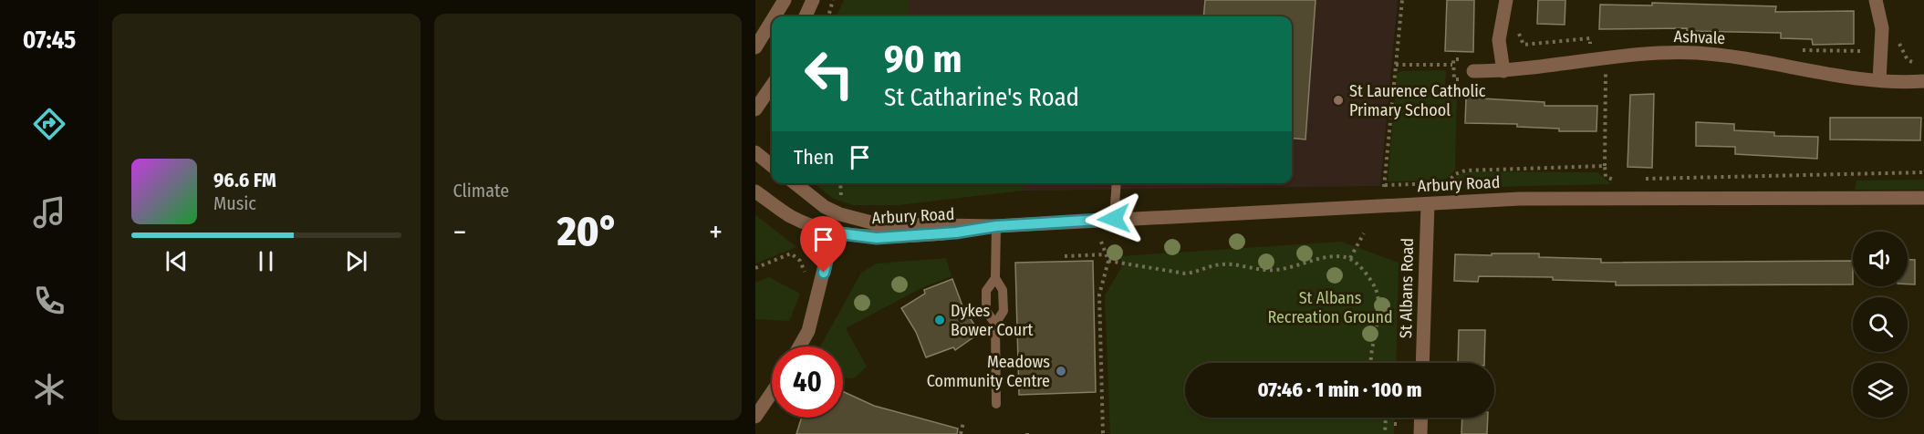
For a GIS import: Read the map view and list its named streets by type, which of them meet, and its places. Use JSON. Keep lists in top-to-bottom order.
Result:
{
  "streets": {
    "street": ["Ashvale", "Arbury Road", "St Albans Road"]
  },
  "crossings": [
    ["Arbury Road", "St Albans Road"]
  ],
  "parks": ["St Albans Recreation Ground"],
  "places": ["St Laurence Catholic Primary School", "Dykes Bower Court", "Meadows Community Centre"],
  "page": {
    "tabs": "07:45",
    "tile": "Climate",
    "turn": ["90 m", "St Catharine's Road"],
    "then": "Then",
    "song": ["96.6 FM", "Music"],
    "heat": ["−", "20°", "+"],
    "limit": "40",
    "trip": "07:46 · 1 min · 100 m"
  }
}
